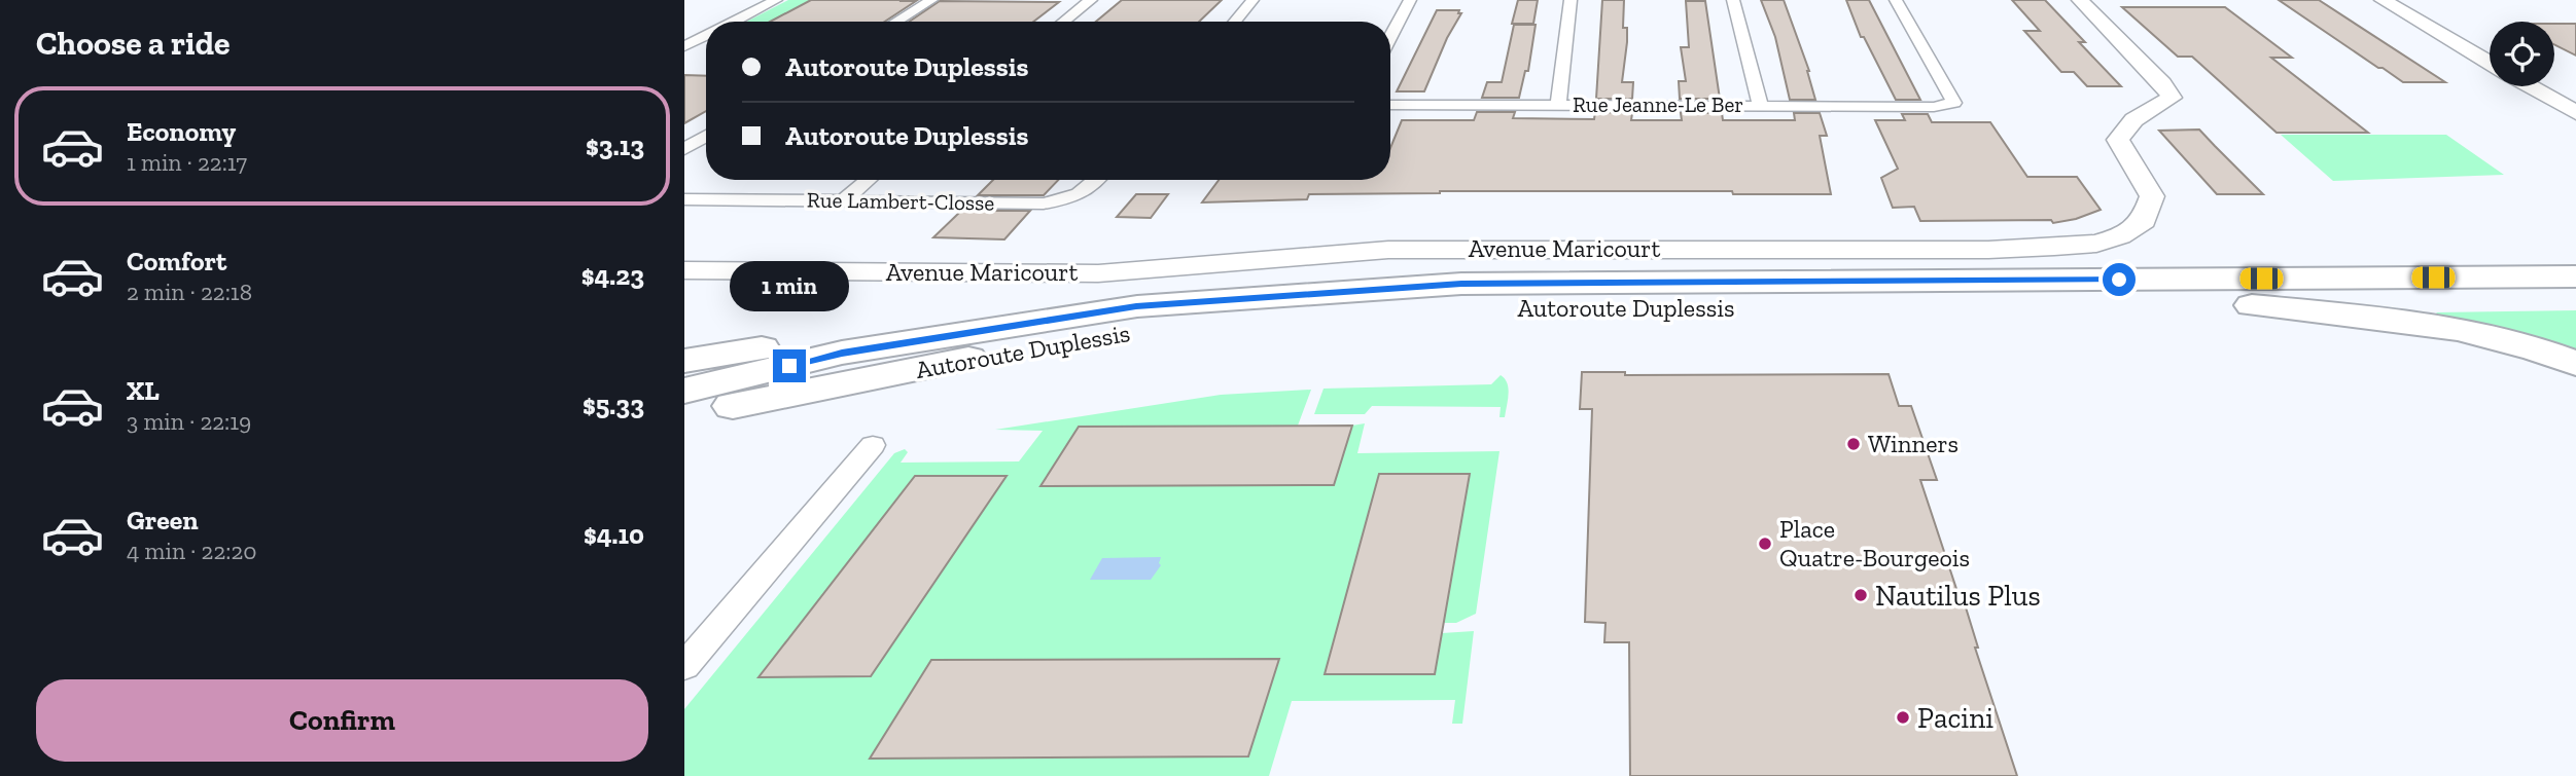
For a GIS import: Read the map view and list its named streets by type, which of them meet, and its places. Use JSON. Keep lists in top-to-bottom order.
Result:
{
  "streets": {
    "highway": ["Autoroute Duplessis"],
    "street": ["Rue Jeanne-Le Ber", "Rue Lambert-Closse", "Avenue Maricourt"]
  },
  "places": [
    "Winners",
    "Place Quatre-Bourgeois",
    "Nautilus Plus",
    "Pacini"
  ],
  "page": {
    "heading": "Choose a ride",
    "banner": ["Autoroute Duplessis", "Autoroute Duplessis"],
    "list": [
      {
        "name": "Economy",
        "note": "1 min · 22:17",
        "value": "$3.13"
      },
      {
        "name": "Comfort",
        "note": "2 min · 22:18",
        "value": "$4.23"
      },
      {
        "name": "XL",
        "note": "3 min · 22:19",
        "value": "$5.33"
      },
      {
        "name": "Green",
        "note": "4 min · 22:20",
        "value": "$4.10"
      }
    ],
    "bubble": "1 min",
    "buttons": "Confirm"
  }
}
